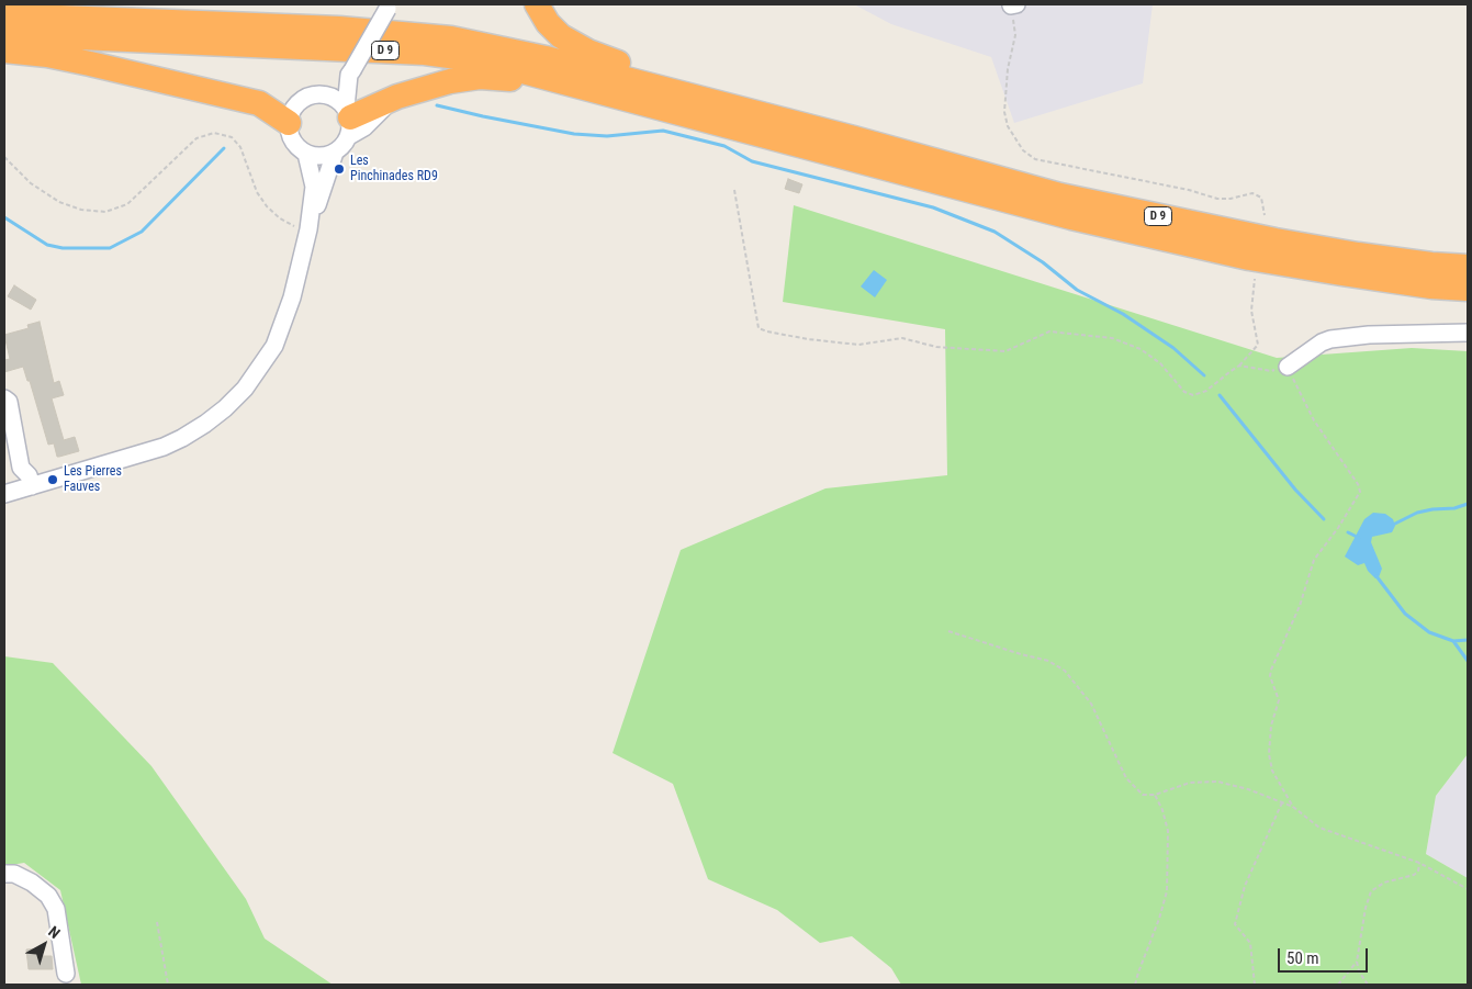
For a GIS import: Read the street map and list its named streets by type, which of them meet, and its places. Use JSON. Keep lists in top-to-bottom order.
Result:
{
  "streets": {
    "highway": ["D 9"]
  },
  "places": ["Les Pinchinades RD9", "Les Pierres Fauves"],
  "scale_bar": "50 m",
  "north": "top right"
}
